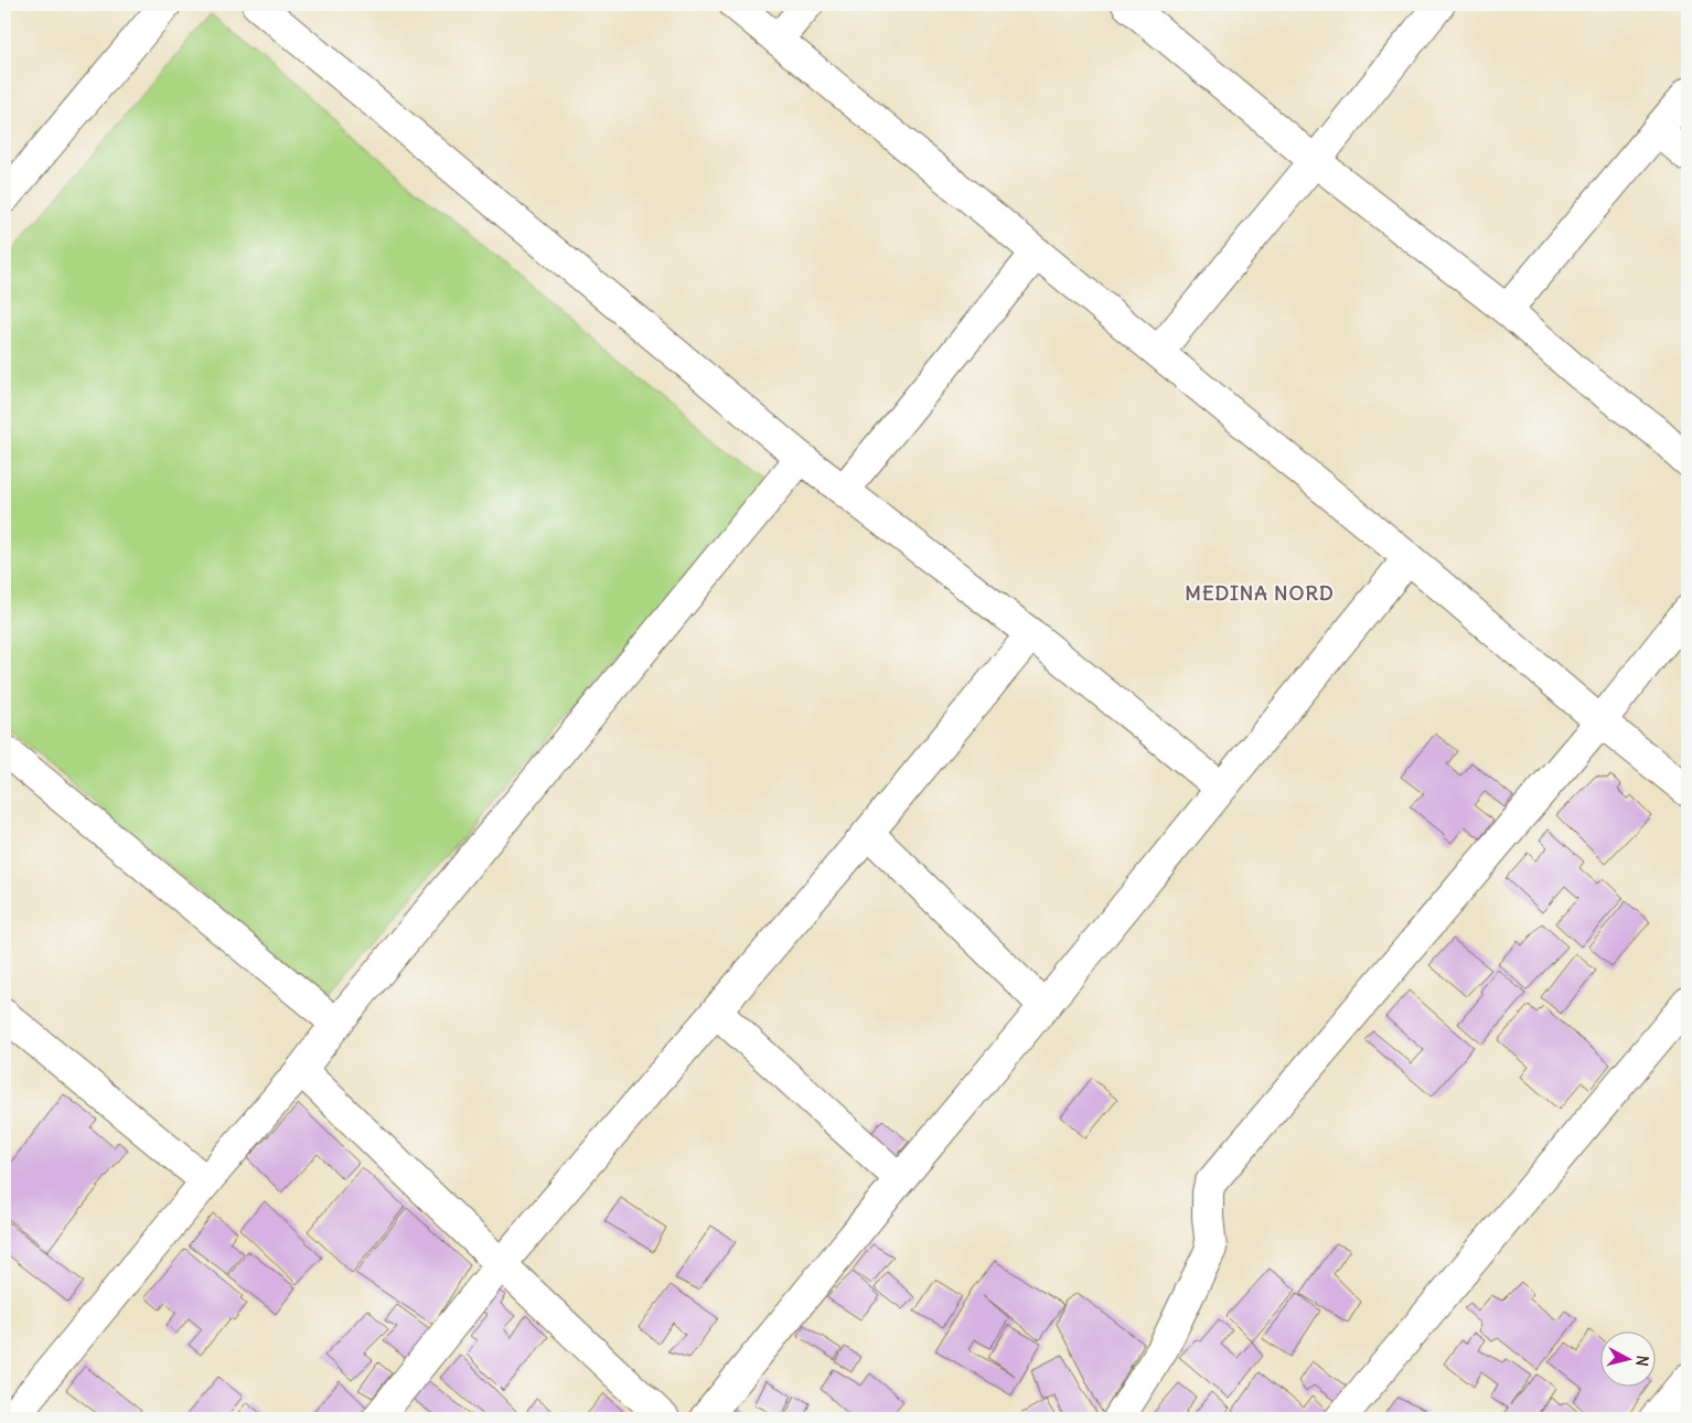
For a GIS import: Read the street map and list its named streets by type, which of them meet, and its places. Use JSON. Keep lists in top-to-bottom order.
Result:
{
  "districts": ["MEDINA NORD"],
  "north": "right"
}
